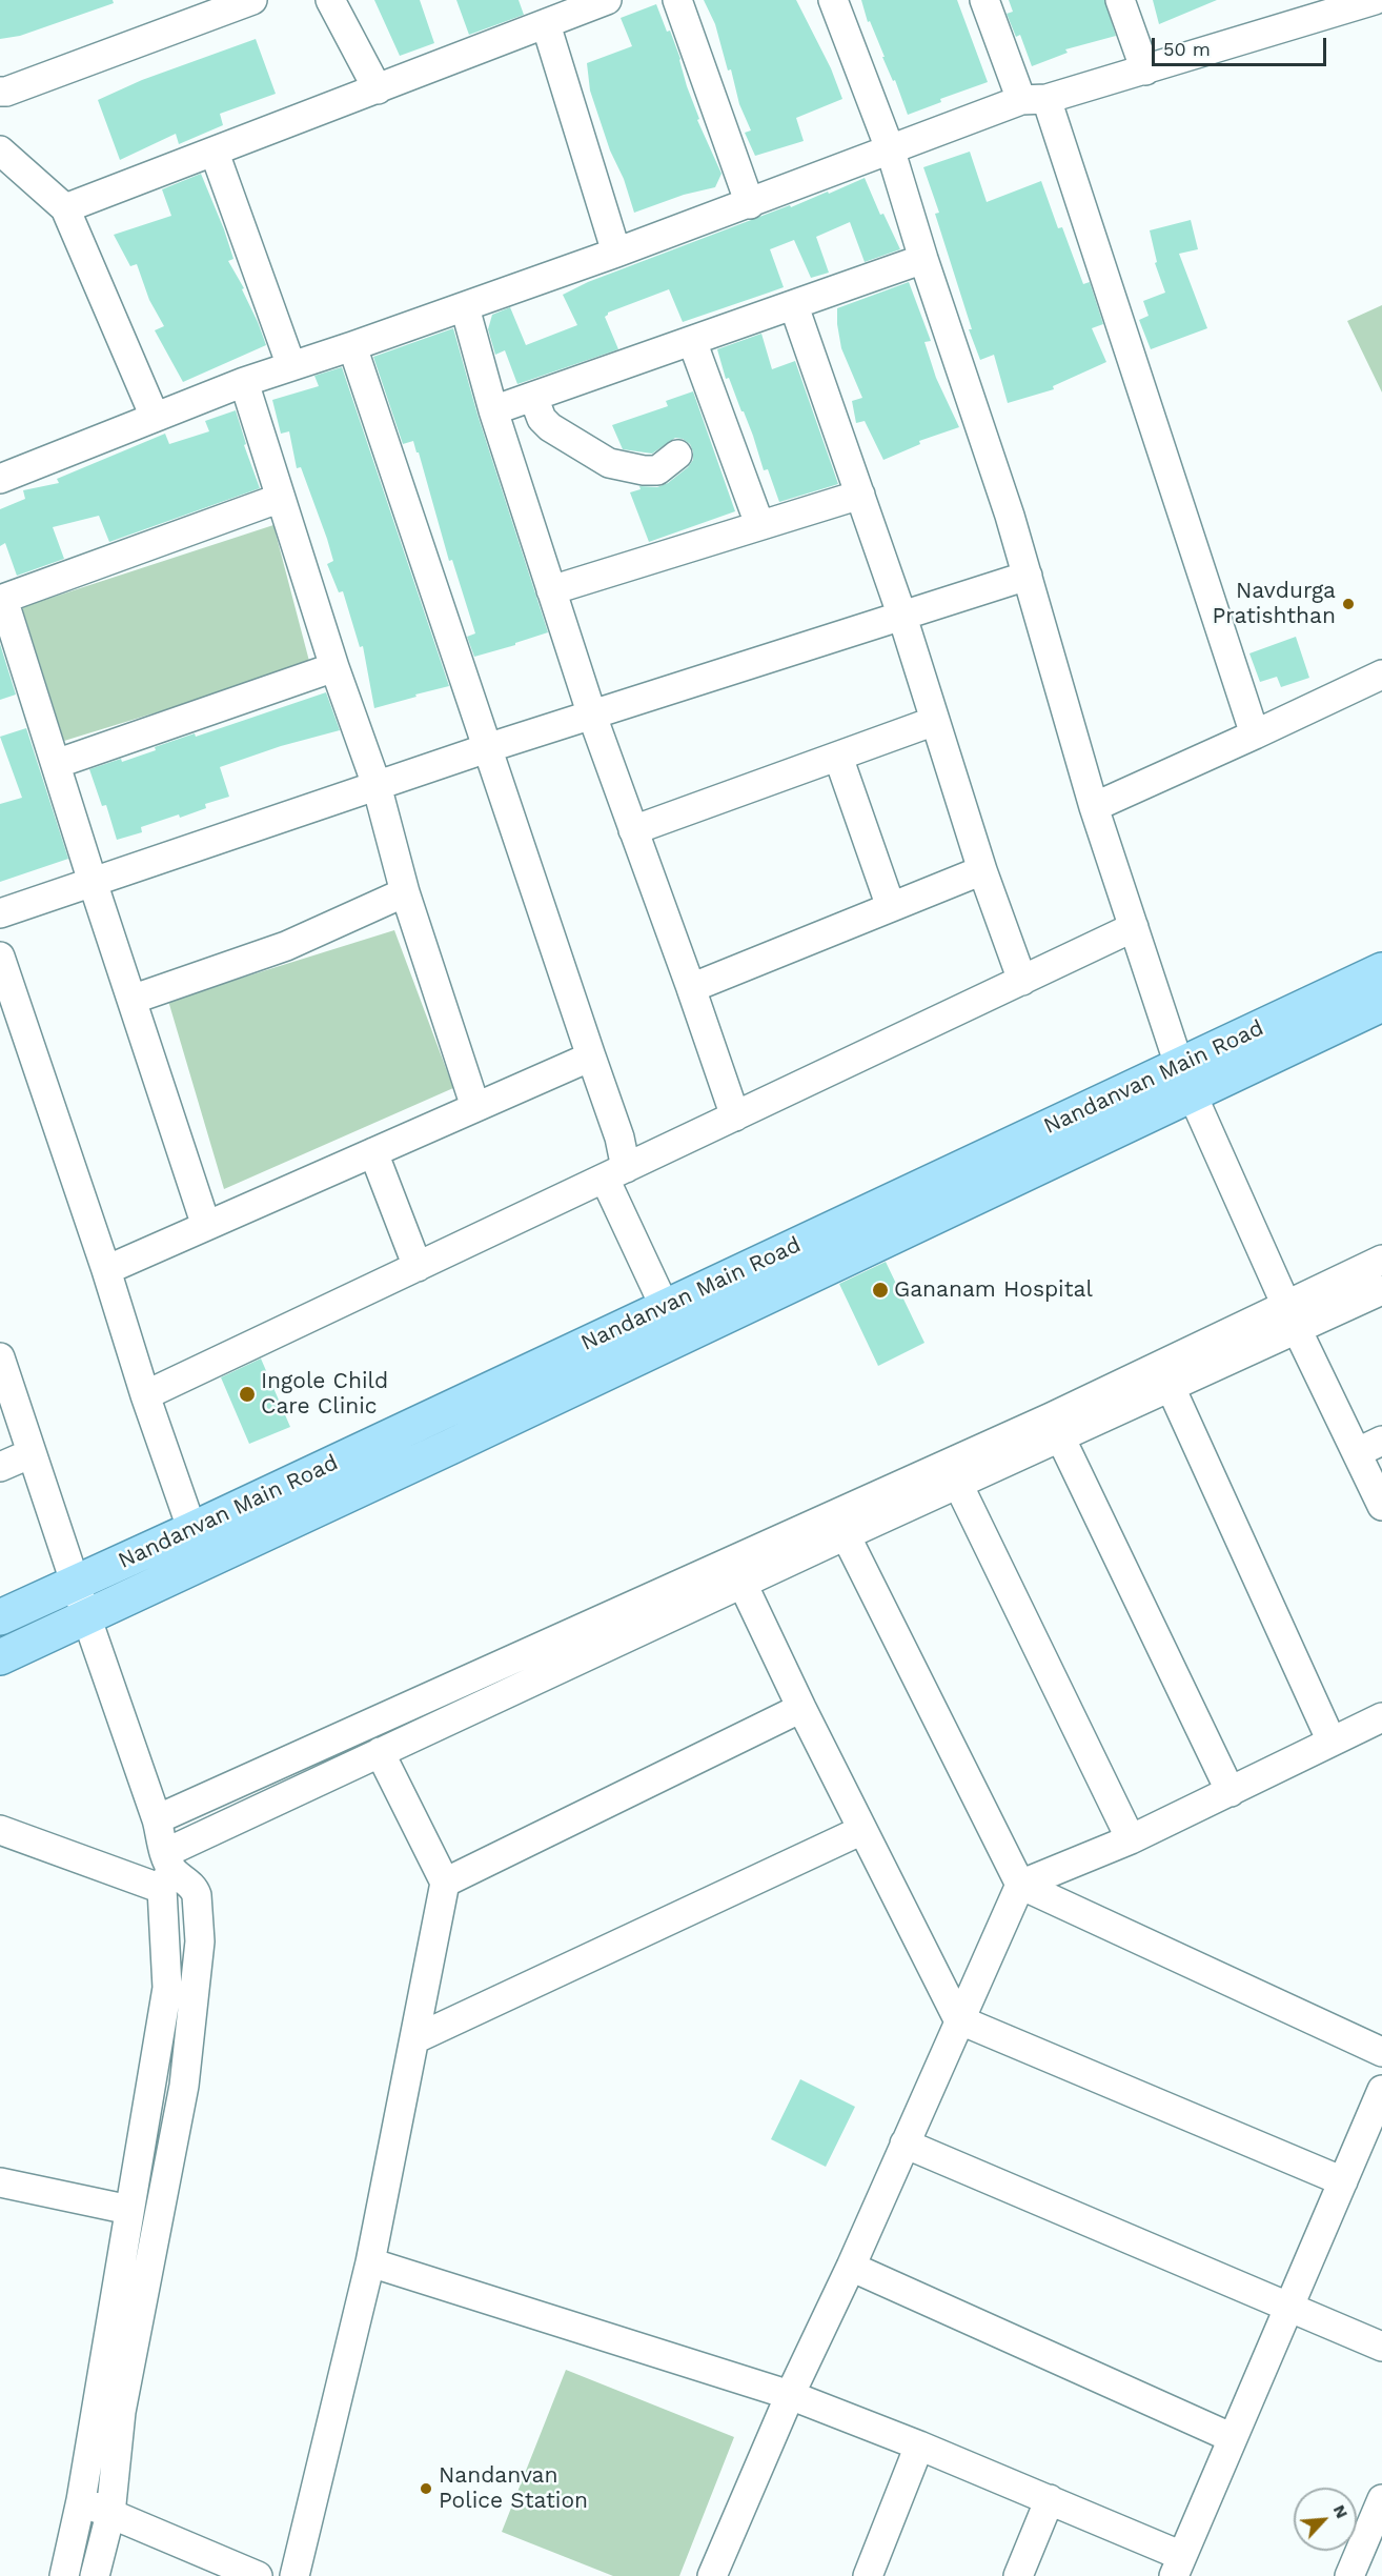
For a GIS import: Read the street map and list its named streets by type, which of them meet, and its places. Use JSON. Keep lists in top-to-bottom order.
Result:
{
  "streets": {
    "main road": ["Nandanvan Main Road"]
  },
  "places": [
    "Navdurga Pratishthan",
    "Gananam Hospital",
    "Ingole Child Care Clinic",
    "Nandanvan Police Station"
  ],
  "scale_bar": "50 m",
  "north": "top right"
}
